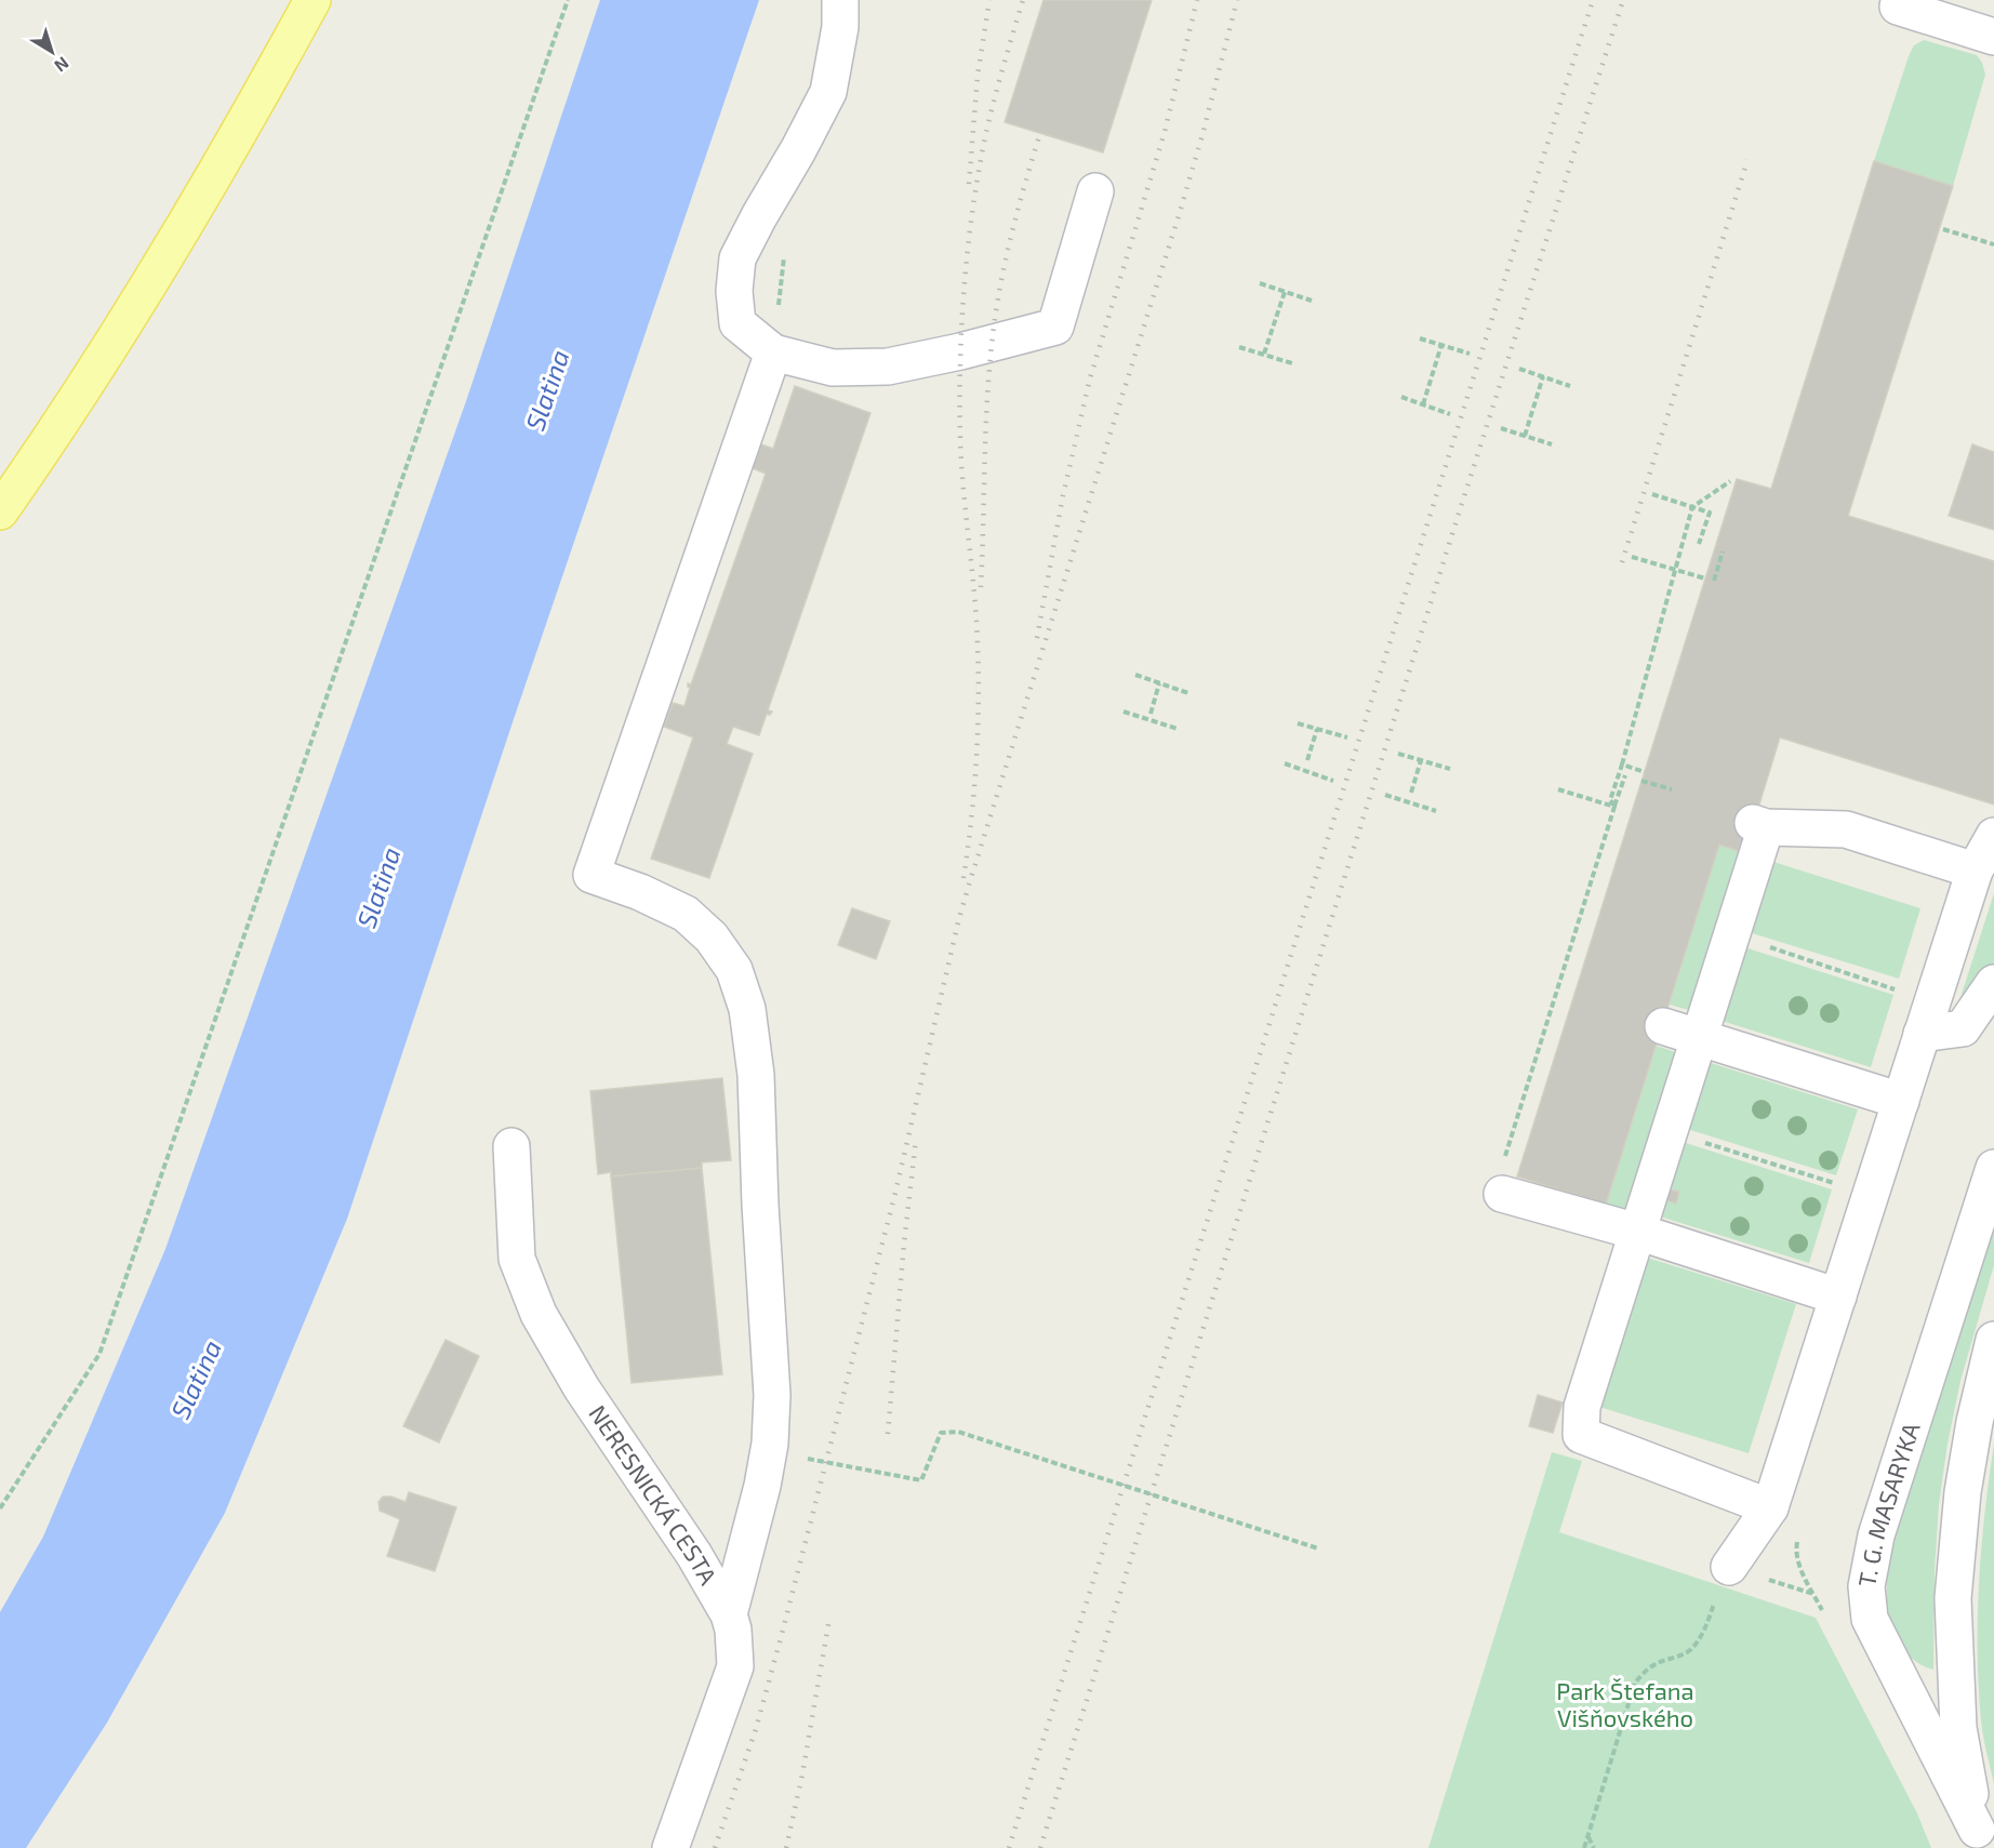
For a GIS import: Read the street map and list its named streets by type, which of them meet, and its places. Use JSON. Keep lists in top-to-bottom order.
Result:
{
  "streets": {
    "street": ["NERESNICKÁ CESTA", "T. G. MASARYKA"]
  },
  "water": ["Slatina"],
  "parks": ["Park Štefana Višňovského"],
  "north": "bottom right"
}
